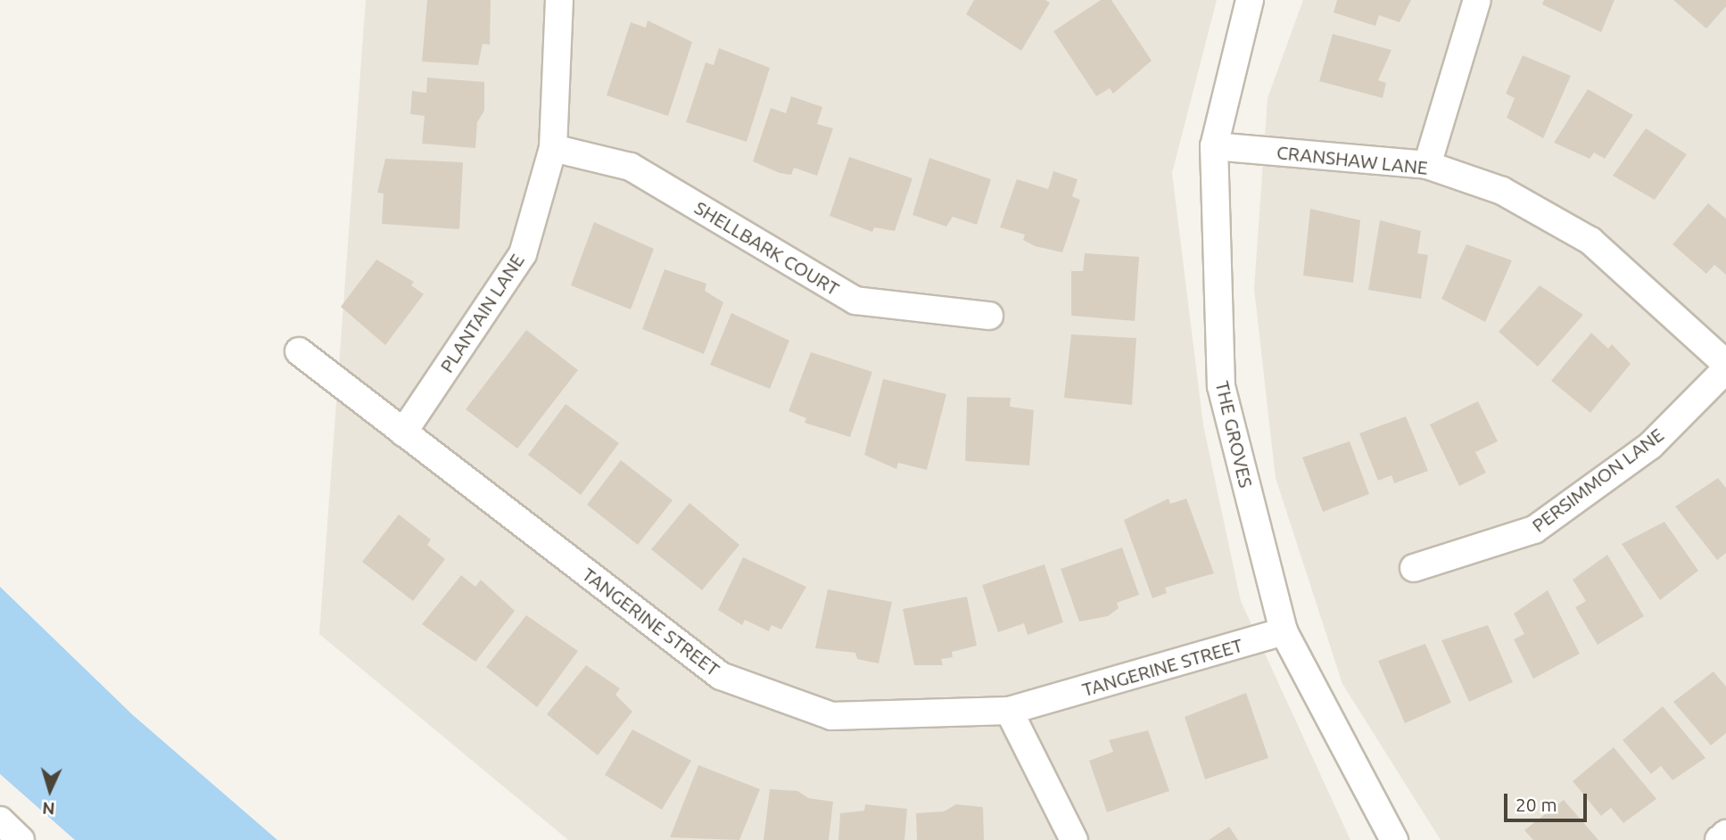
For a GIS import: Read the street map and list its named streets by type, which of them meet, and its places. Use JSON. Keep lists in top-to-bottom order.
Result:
{
  "streets": {
    "street": [
      "CRANSHAW LANE",
      "SHELLBARK COURT",
      "PLANTAIN LANE",
      "THE GROVES",
      "PERSIMMON LANE",
      "TANGERINE STREET"
    ]
  },
  "crossings": [
    ["CRANSHAW LANE", "THE GROVES"],
    ["SHELLBARK COURT", "PLANTAIN LANE"],
    ["PLANTAIN LANE", "TANGERINE STREET"],
    ["THE GROVES", "TANGERINE STREET"]
  ],
  "scale_bar": "20 m",
  "north": "bottom"
}
